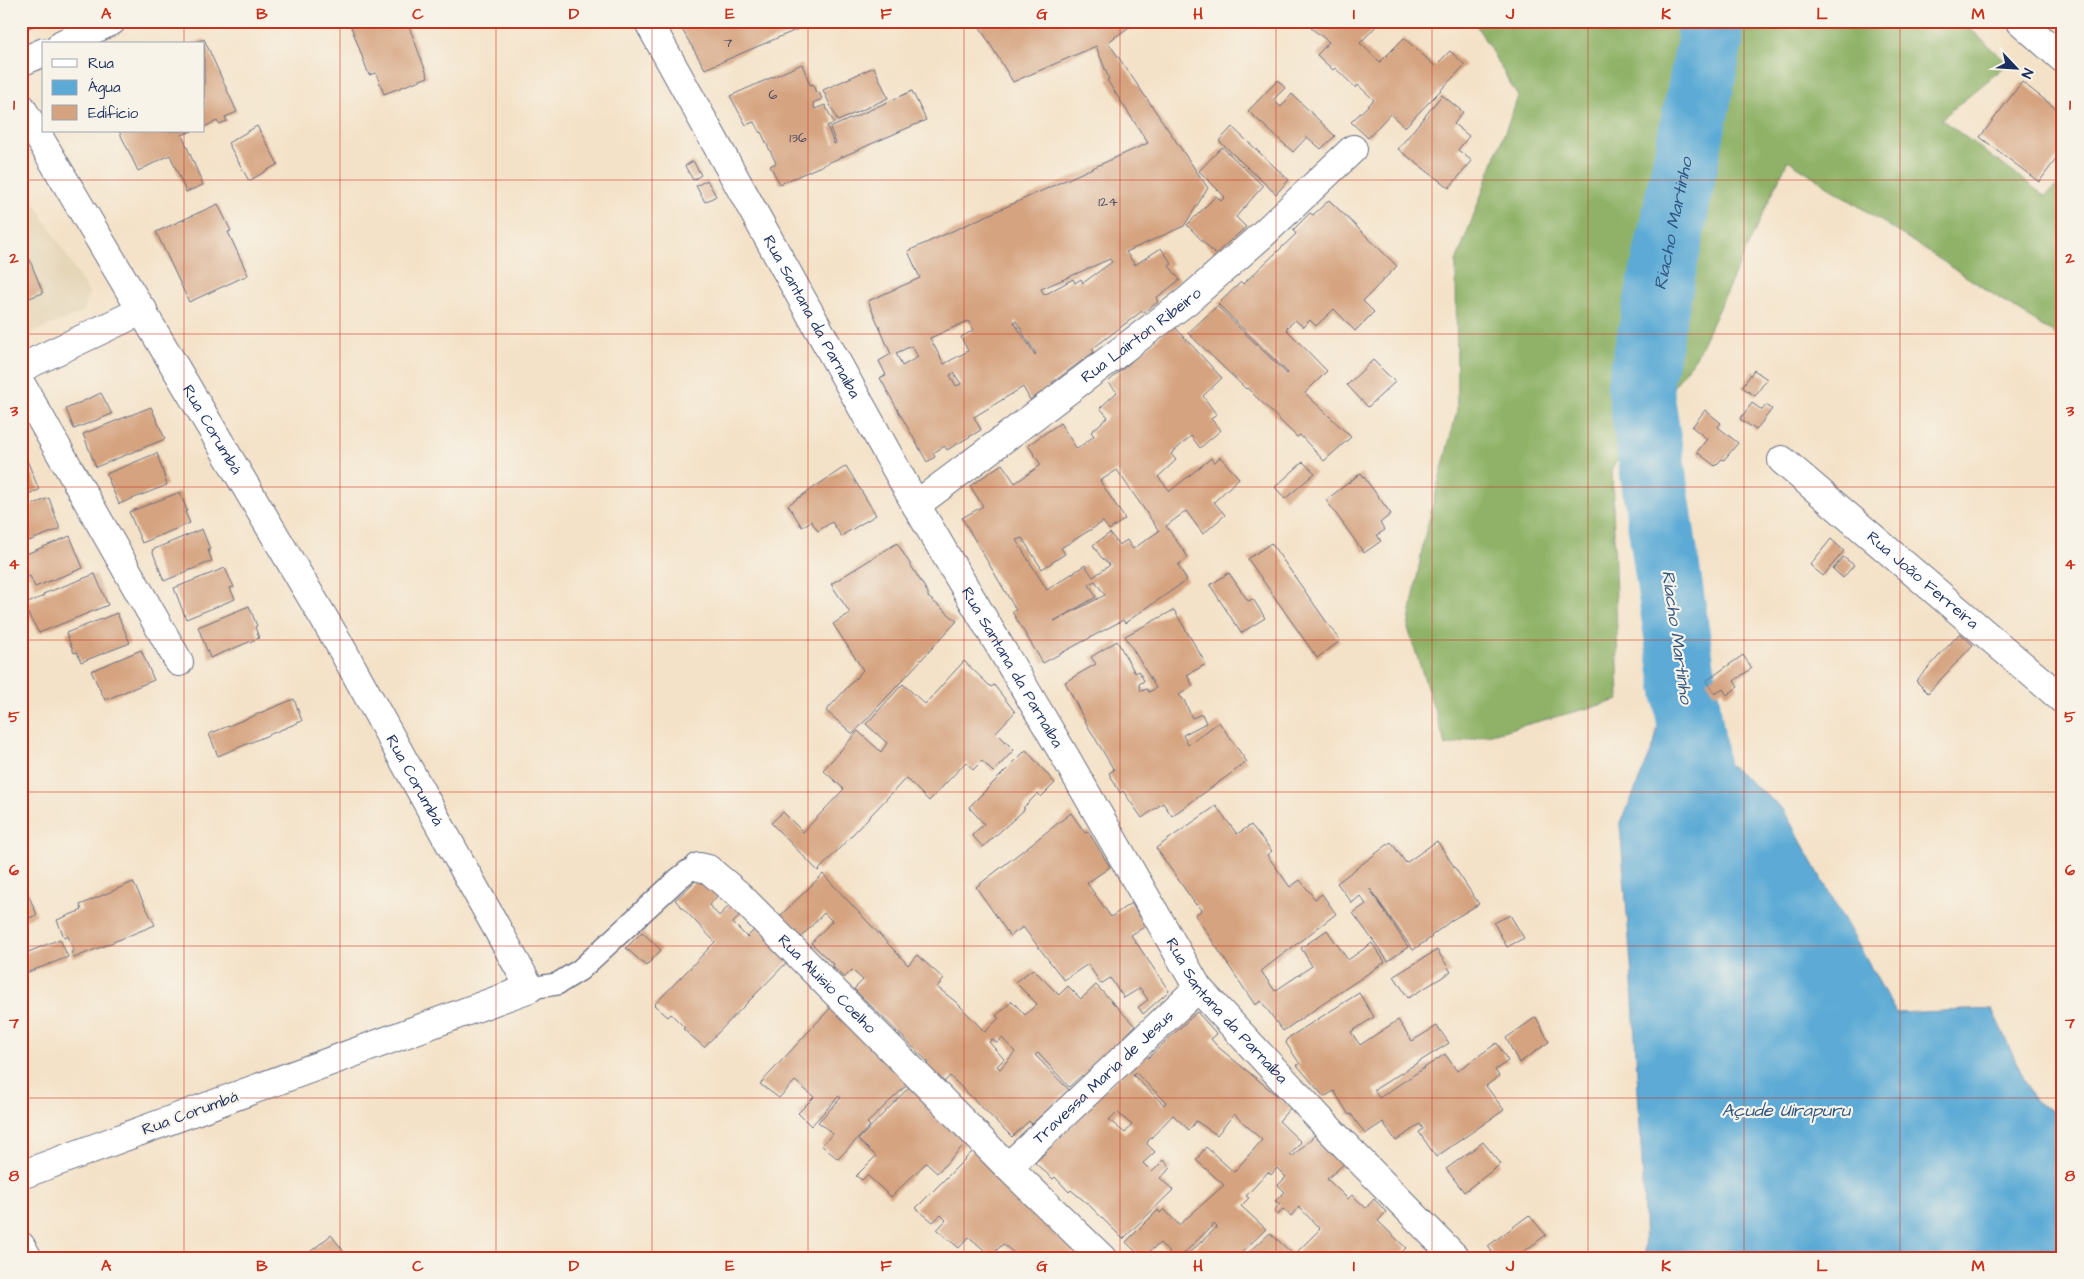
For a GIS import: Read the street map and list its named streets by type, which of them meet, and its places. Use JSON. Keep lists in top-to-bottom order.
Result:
{
  "streets": {
    "street": [
      "Rua Santana da Parnaíba",
      "Rua Lairton Ribeiro",
      "Rua Corumbá",
      "Rua João Ferreira",
      "Rua Aluisio Coelho",
      "Travessa Maria de Jesus"
    ]
  },
  "crossings": [
    ["Rua Santana da Parnaíba", "Rua Lairton Ribeiro"],
    ["Rua Santana da Parnaíba", "Travessa Maria de Jesus"],
    ["Rua Corumbá", "Rua Aluisio Coelho"],
    ["Rua Aluisio Coelho", "Travessa Maria de Jesus"]
  ],
  "water": ["Riacho Martinho", "Açude Uirapuru"],
  "house_numbers": [
    "7",
    "6",
    "136",
    "124"
  ],
  "legend": ["Rua", "Água", "Edifício"],
  "north": "bottom right",
  "grid": {
    "columns": [
      "A",
      "B",
      "C",
      "D",
      "E",
      "F",
      "G",
      "H",
      "I",
      "J",
      "K",
      "L",
      "M"
    ],
    "rows": [
      "1",
      "2",
      "3",
      "4",
      "5",
      "6",
      "7",
      "8"
    ]
  }
}
